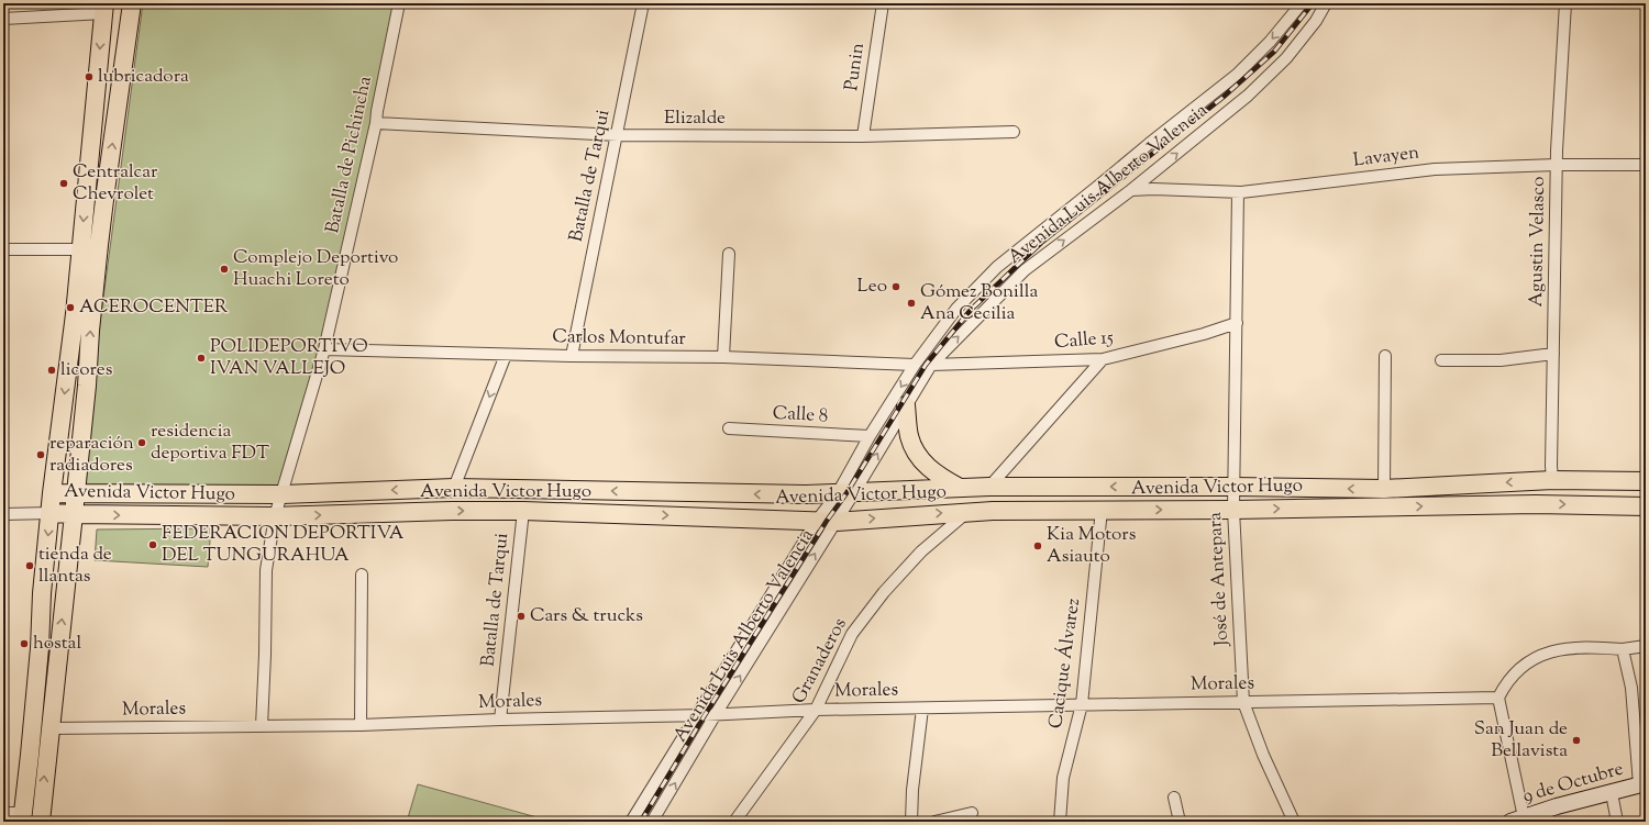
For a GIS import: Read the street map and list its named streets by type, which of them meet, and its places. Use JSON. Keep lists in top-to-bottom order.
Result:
{
  "streets": {
    "main road": ["Avenida Victor Hugo"],
    "street": [
      "Punin",
      "Elizalde",
      "Batalla de Pichincha",
      "Lavayen",
      "Batalla de Tarqui",
      "Avenida Luis Alberto Valencia",
      "Agustin Velasco",
      "Carlos Montufar",
      "Calle 15",
      "Calle 8",
      "José de Antepara",
      "Granaderos",
      "Cacique Álvarez",
      "Morales",
      "9 de Octubre"
    ]
  },
  "crossings": [
    ["Punin", "Elizalde"],
    ["Elizalde", "Batalla de Pichincha"],
    ["Elizalde", "Batalla de Tarqui"],
    ["Batalla de Pichincha", "Carlos Montufar"],
    ["Batalla de Pichincha", "Avenida Victor Hugo"],
    ["Batalla de Pichincha", "Morales"],
    ["Lavayen", "Avenida Luis Alberto Valencia"],
    ["Lavayen", "Agustin Velasco"],
    ["Lavayen", "José de Antepara"],
    ["Batalla de Tarqui", "Carlos Montufar"],
    ["Batalla de Tarqui", "Avenida Victor Hugo"],
    ["Batalla de Tarqui", "Morales"],
    ["Avenida Luis Alberto Valencia", "Carlos Montufar"],
    ["Avenida Luis Alberto Valencia", "Calle 15"],
    ["Avenida Luis Alberto Valencia", "Calle 8"],
    ["Avenida Luis Alberto Valencia", "Avenida Victor Hugo"],
    ["Avenida Luis Alberto Valencia", "Morales"],
    ["Agustin Velasco", "Avenida Victor Hugo"],
    ["Calle 15", "José de Antepara"],
    ["Avenida Victor Hugo", "José de Antepara"],
    ["Avenida Victor Hugo", "Granaderos"],
    ["Avenida Victor Hugo", "Cacique Álvarez"],
    ["José de Antepara", "Morales"],
    ["Granaderos", "Morales"],
    ["Cacique Álvarez", "Morales"]
  ],
  "places": [
    "lubricadora",
    "Centralcar Chevrolet",
    "Complejo Deportivo Huachi Loreto",
    "Leo",
    "Gómez Bonilla Ana Cecilia",
    "ACEROCENTER",
    "POLIDEPORTIVO IVAN VALLEJO",
    "licores",
    "residencia deportiva FDT",
    "reparación radiadores",
    "FEDERACION DEPORTIVA DEL TUNGURAHUA",
    "Kia Motors Asiauto",
    "tienda de llantas",
    "Cars & trucks",
    "hostal",
    "San Juan de Bellavista"
  ]
}
